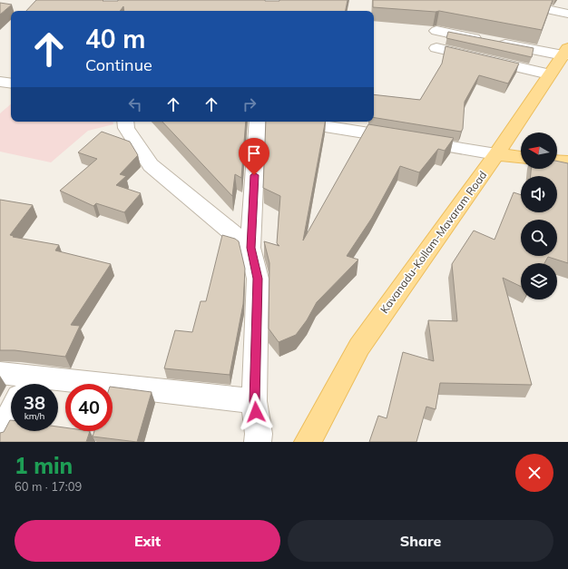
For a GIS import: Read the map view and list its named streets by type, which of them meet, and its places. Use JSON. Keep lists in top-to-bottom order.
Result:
{
  "streets": {
    "main road": ["Kavanadu-Kollam-Mavaram Road"]
  },
  "north": "left",
  "page": {
    "turn": ["40 m", "Continue"],
    "speed": "38 km/h",
    "limit": "40",
    "heading": ["1 min", "60 m · 17:09"],
    "buttons": ["Exit", "Share"]
  }
}
